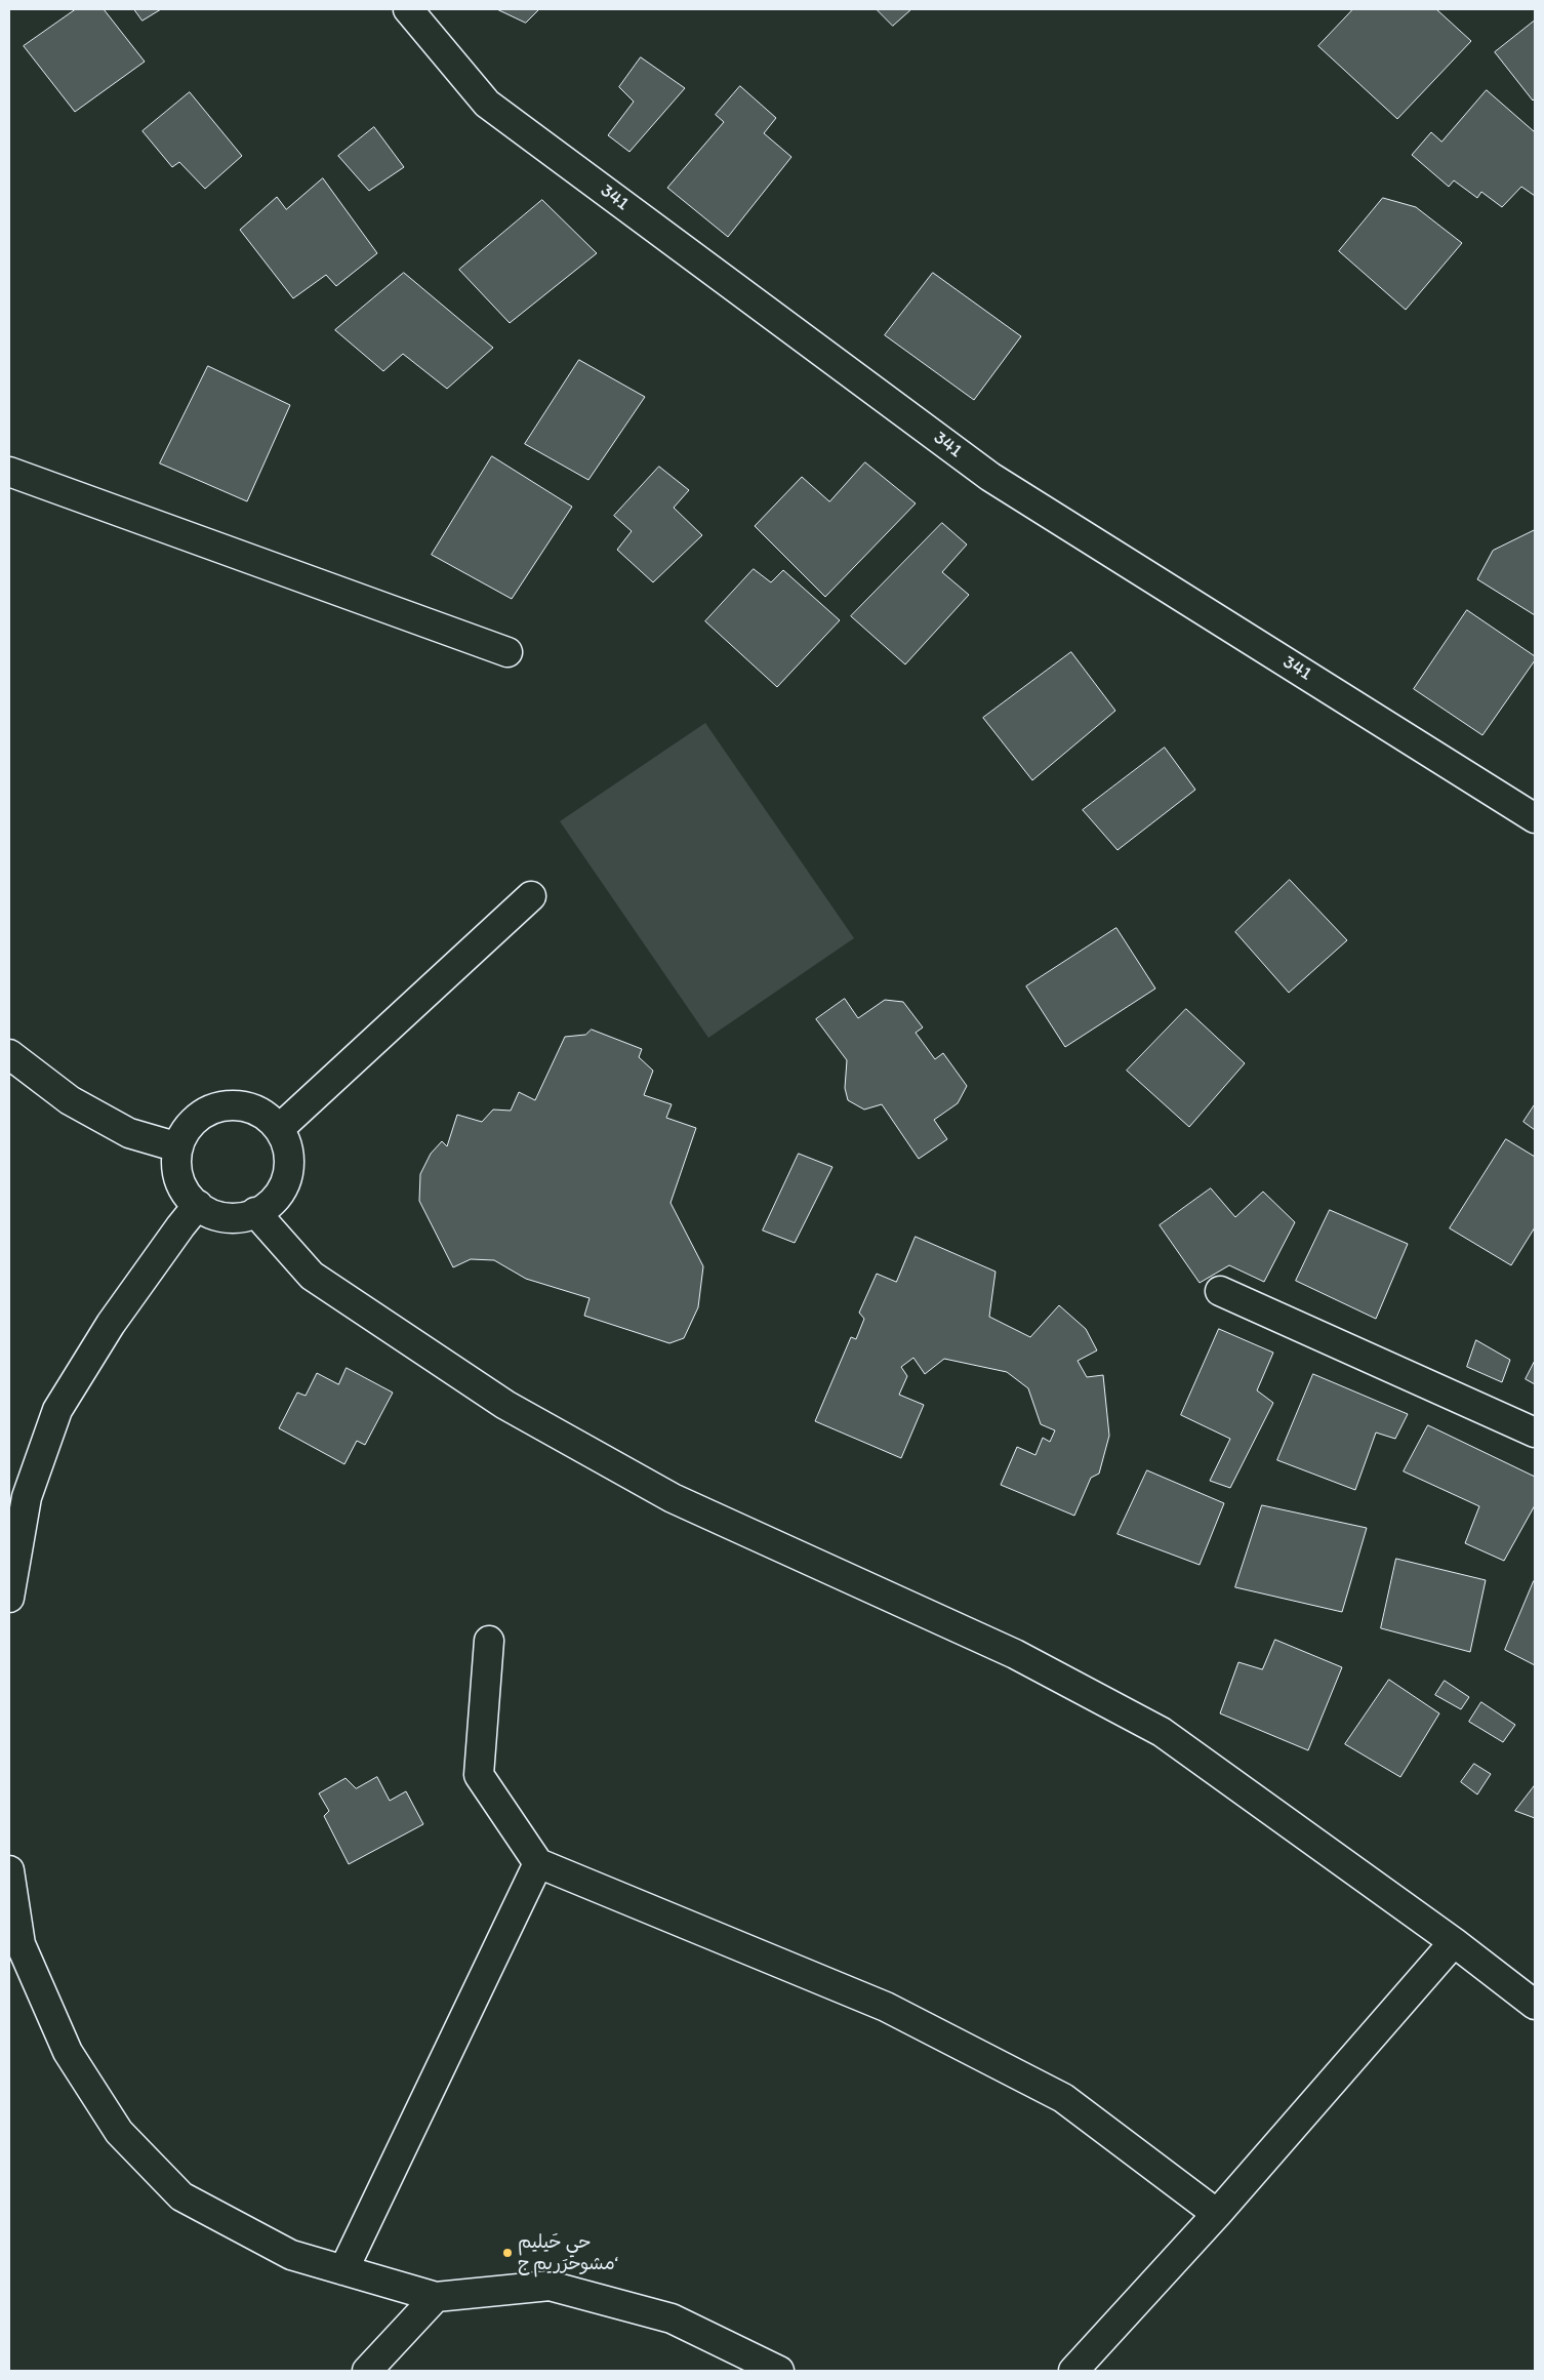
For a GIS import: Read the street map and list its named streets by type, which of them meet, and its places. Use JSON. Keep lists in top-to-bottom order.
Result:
{
  "streets": {
    "street": ["341"]
  },
  "places": ["حي حَيليم مشوحرَريم ج‘"]
}
